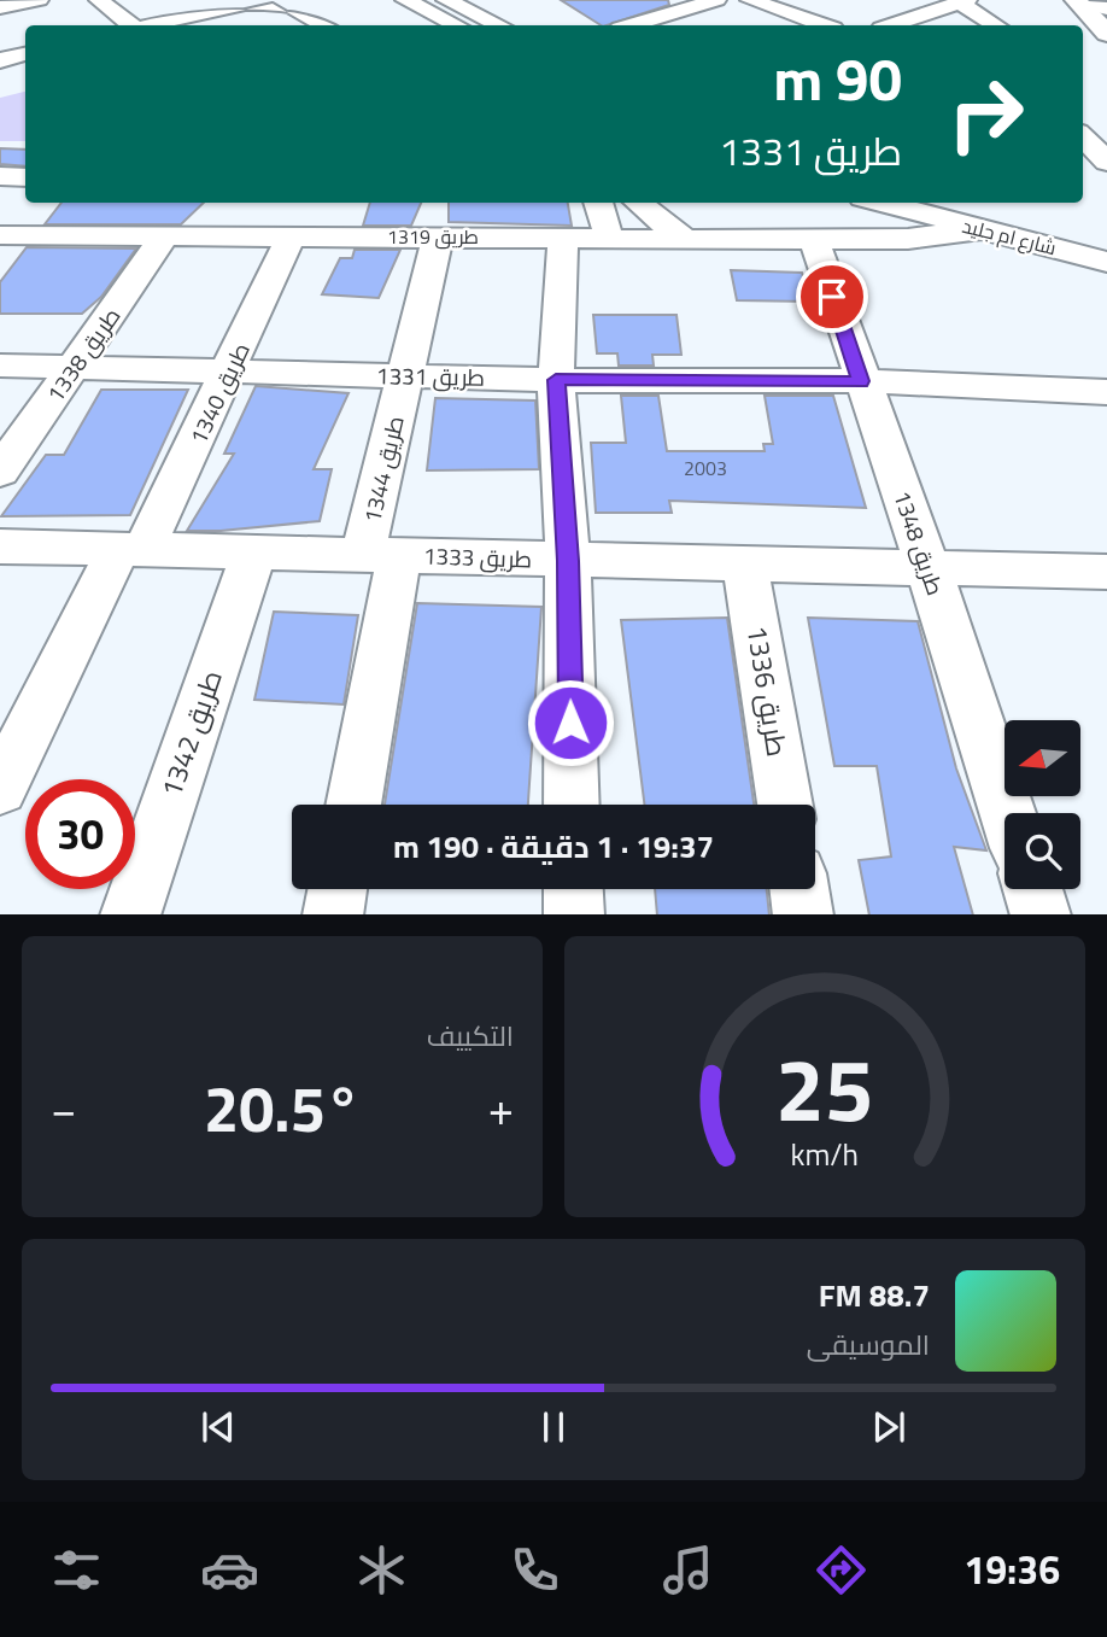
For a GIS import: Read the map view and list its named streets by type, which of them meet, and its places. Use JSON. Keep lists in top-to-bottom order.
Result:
{
  "streets": {
    "street": [
      "طريق 1319",
      "شارع ام جليد",
      "طريق 1338",
      "طريق 1331",
      "طريق 1340",
      "طريق 1344",
      "طريق 1348",
      "طريق 1333",
      "طريق 1336",
      "طريق 1342"
    ]
  },
  "crossings": [
    ["طريق 1319", "شارع ام جليد"],
    ["طريق 1319", "طريق 1338"],
    ["طريق 1319", "طريق 1340"],
    ["طريق 1319", "طريق 1344"],
    ["طريق 1319", "طريق 1348"],
    ["طريق 1338", "طريق 1331"],
    ["طريق 1331", "طريق 1340"],
    ["طريق 1331", "طريق 1344"],
    ["طريق 1331", "طريق 1348"],
    ["طريق 1340", "طريق 1333"],
    ["طريق 1344", "طريق 1333"],
    ["طريق 1348", "طريق 1333"],
    ["طريق 1333", "طريق 1336"],
    ["طريق 1333", "طريق 1342"]
  ],
  "house_numbers": ["2003"],
  "north": "left",
  "page": {
    "turn": ["90 m", "طريق 1331"],
    "limit": "30",
    "trip": "19:37 · 1 دقيقة · 190 m",
    "tile": "التكييف",
    "heat": ["−", "20.5°", "+"],
    "song": ["88.7 FM", "الموسيقى"],
    "tabs": "19:36",
    "gauge": ["25", "km/h"]
  }
}
